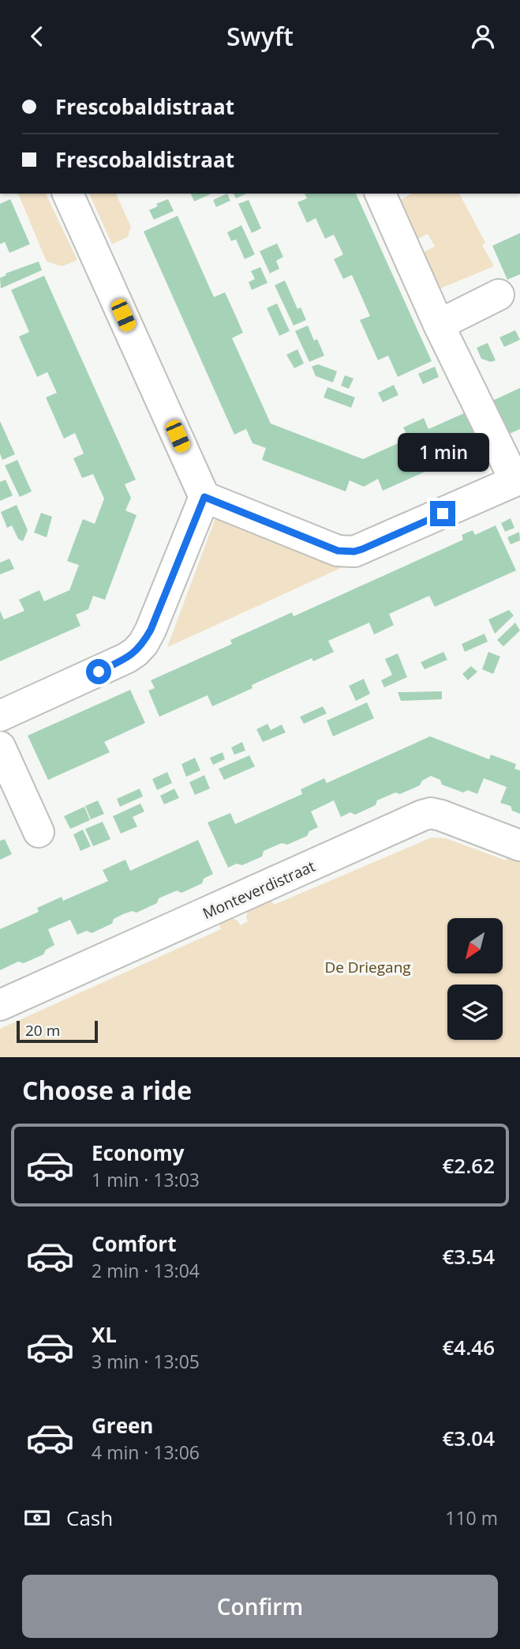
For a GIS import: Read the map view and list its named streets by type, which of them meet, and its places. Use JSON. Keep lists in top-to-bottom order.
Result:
{
  "streets": {
    "street": ["Monteverdistraat"]
  },
  "parks": ["De Driegang"],
  "scale_bar": "20 m",
  "north": "bottom left",
  "page": {
    "header": "Swyft",
    "banner": ["Frescobaldistraat", "Frescobaldistraat"],
    "bubble": "1 min",
    "scale": "20 m",
    "heading": "Choose a ride",
    "list": [
      {
        "name": "Economy",
        "note": "1 min · 13:03",
        "value": "€2.62"
      },
      {
        "name": "Comfort",
        "note": "2 min · 13:04",
        "value": "€3.54"
      },
      {
        "name": "XL",
        "note": "3 min · 13:05",
        "value": "€4.46"
      },
      {
        "name": "Green",
        "note": "4 min · 13:06",
        "value": "€3.04"
      }
    ],
    "pay": ["Cash", "110 m"],
    "buttons": "Confirm"
  }
}
